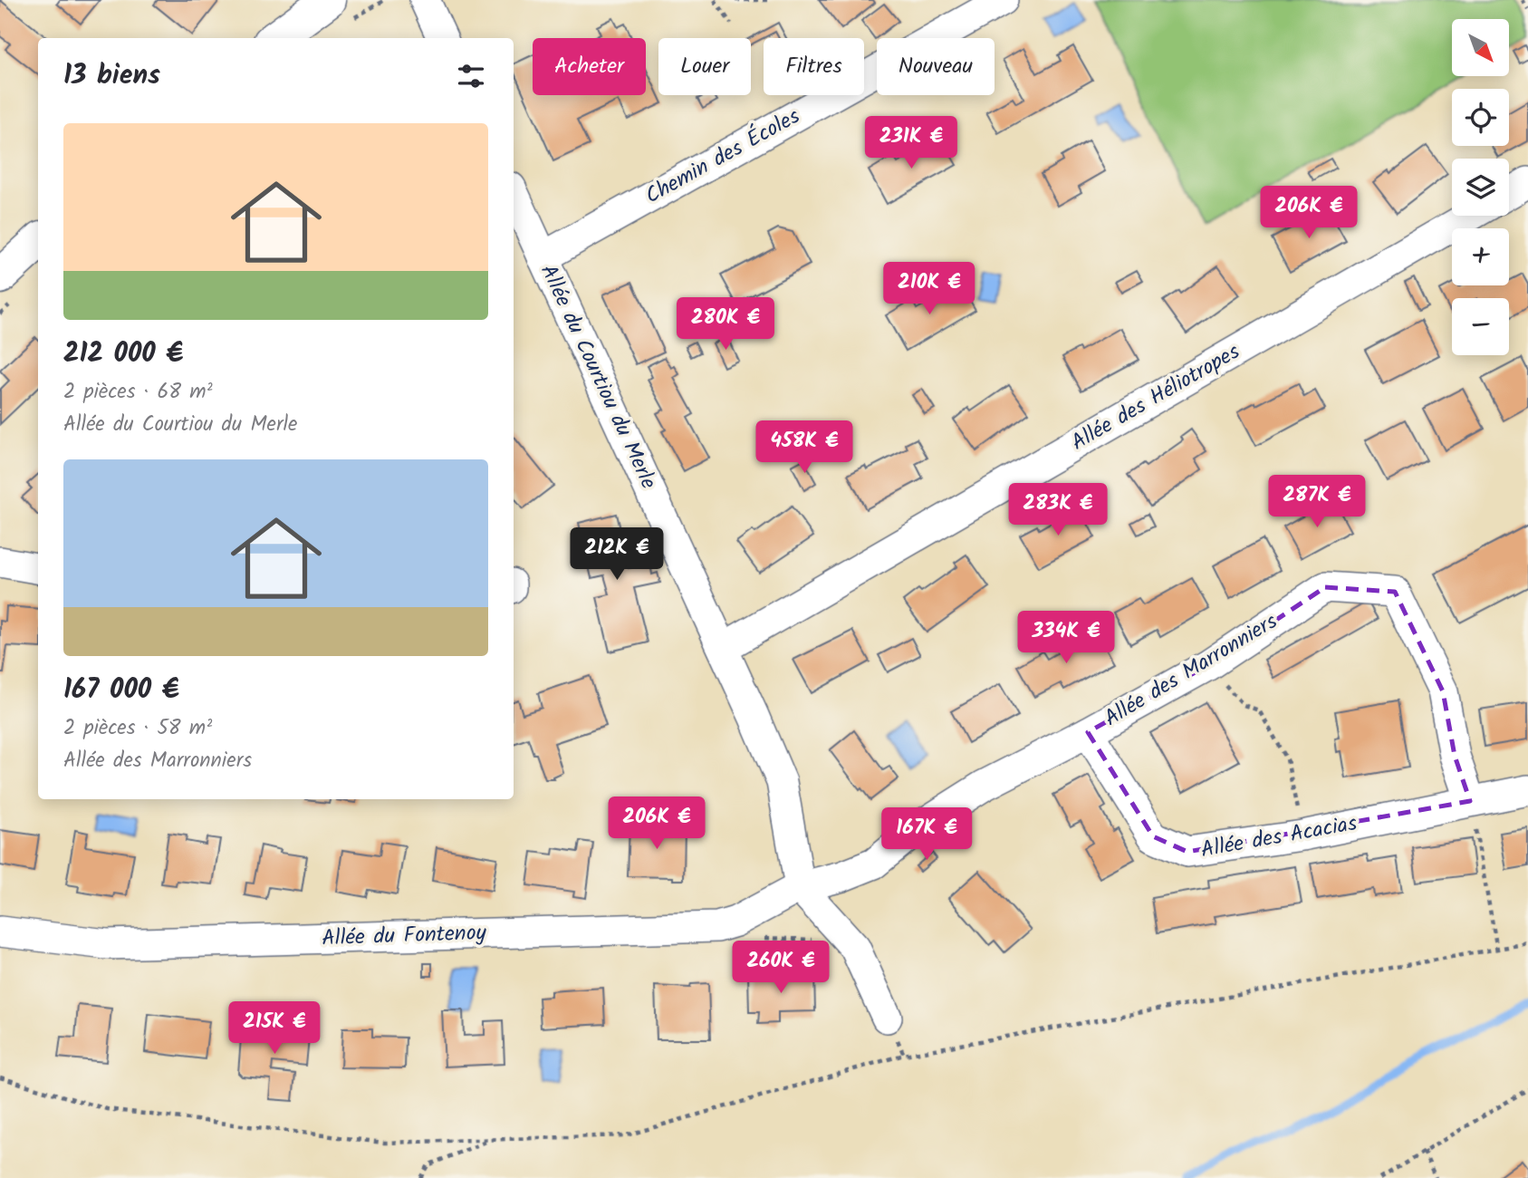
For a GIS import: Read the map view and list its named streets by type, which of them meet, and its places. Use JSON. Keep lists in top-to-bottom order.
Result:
{
  "streets": {
    "street": [
      "Chemin des Écoles",
      "Allée du Courtiou du Merle",
      "Allée des Héliotropes",
      "Allée des Marronniers",
      "Allée des Acacias",
      "Allée du Fontenoy"
    ]
  },
  "crossings": [
    ["Chemin des Écoles", "Allée du Courtiou du Merle"],
    ["Allée du Courtiou du Merle", "Allée des Héliotropes"],
    ["Allée du Courtiou du Merle", "Allée des Marronniers"],
    ["Allée du Courtiou du Merle", "Allée du Fontenoy"],
    ["Allée des Marronniers", "Allée des Acacias"],
    ["Allée des Marronniers", "Allée du Fontenoy"]
  ],
  "north": "bottom right",
  "page": {
    "map_buttons": ["+", "−"],
    "chip": [
      "Acheter",
      "Louer",
      "Filtres",
      "Nouveau"
    ],
    "heading": "13 biens",
    "list": [
      {
        "name": "212 000 €",
        "note": "2 pièces · 68 m² · Allée du Courtiou du Merle"
      },
      {
        "name": "167 000 €",
        "note": "2 pièces · 58 m² · Allée des Marronniers"
      }
    ],
    "price": [
      "231K €",
      "206K €",
      "210K €",
      "280K €",
      "458K €",
      "287K €",
      "283K €",
      "212K €",
      "334K €",
      "206K €",
      "167K €",
      "260K €",
      "215K €"
    ]
  }
}
